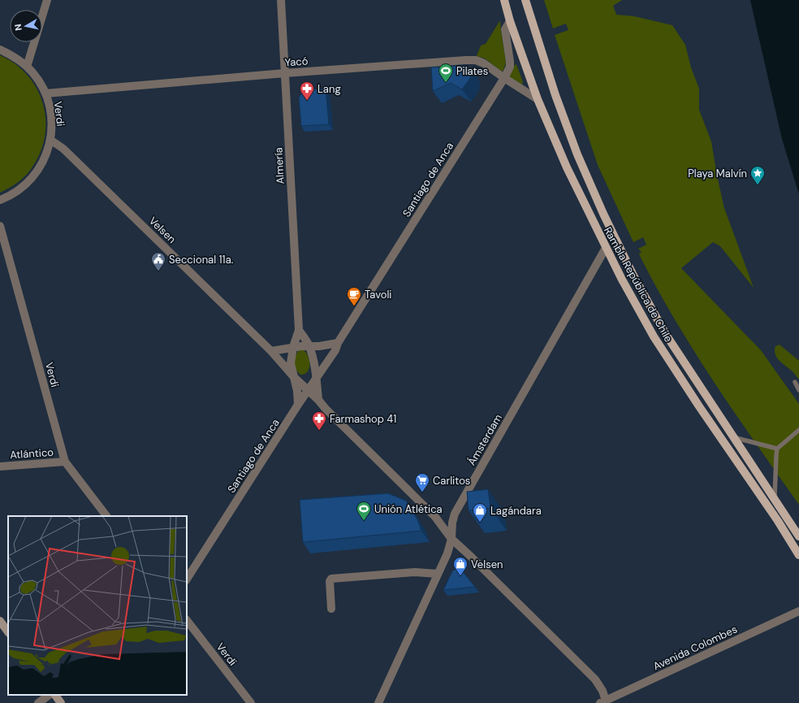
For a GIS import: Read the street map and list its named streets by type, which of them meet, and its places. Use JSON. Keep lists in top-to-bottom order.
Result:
{
  "streets": {
    "main road": ["Rambla República de Chile"],
    "street": [
      "Yacó",
      "Verdi",
      "Almería",
      "Santiago de Anca",
      "Velsen",
      "Ámsterdam",
      "Atlántico",
      "Avenida Colombes"
    ]
  },
  "crossings": [
    ["Yacó", "Verdi"],
    ["Yacó", "Almería"],
    ["Yacó", "Santiago de Anca"],
    ["Yacó", "Rambla República de Chile"],
    ["Verdi", "Velsen"],
    ["Verdi", "Atlántico"],
    ["Almería", "Santiago de Anca"],
    ["Almería", "Velsen"],
    ["Santiago de Anca", "Velsen"],
    ["Santiago de Anca", "Rambla República de Chile"],
    ["Velsen", "Ámsterdam"],
    ["Velsen", "Avenida Colombes"],
    ["Rambla República de Chile", "Ámsterdam"]
  ],
  "places": {
    "sports": ["Pilates", "Unión Atlética"],
    "pharmacy": ["Lang", "Farmashop 41"],
    "place": ["Playa Malvín"],
    "public building": ["Seccional 11a."],
    "cafe": ["Tavoli"],
    "supermarket": ["Carlitos"],
    "shop": ["Lagándara", "Velsen"]
  },
  "north": "left"
}
